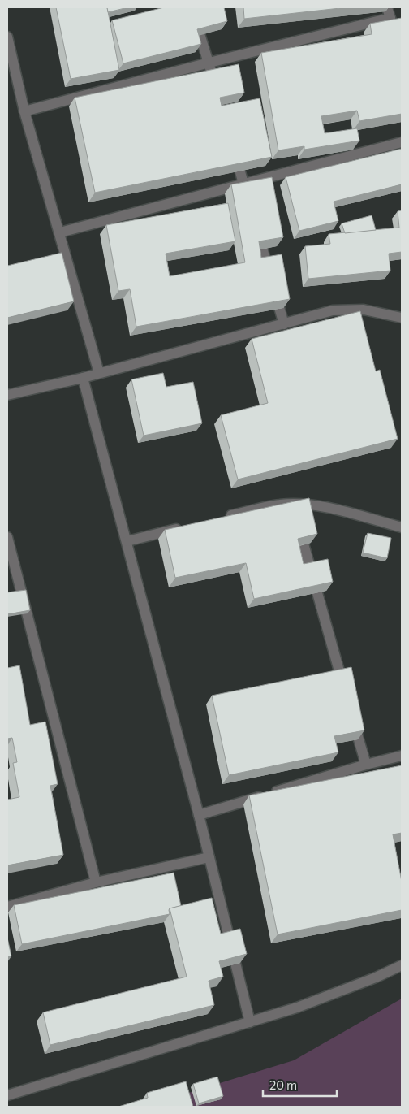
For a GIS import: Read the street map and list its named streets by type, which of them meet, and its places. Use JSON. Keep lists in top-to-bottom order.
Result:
{
  "scale_bar": "20 m"
}
